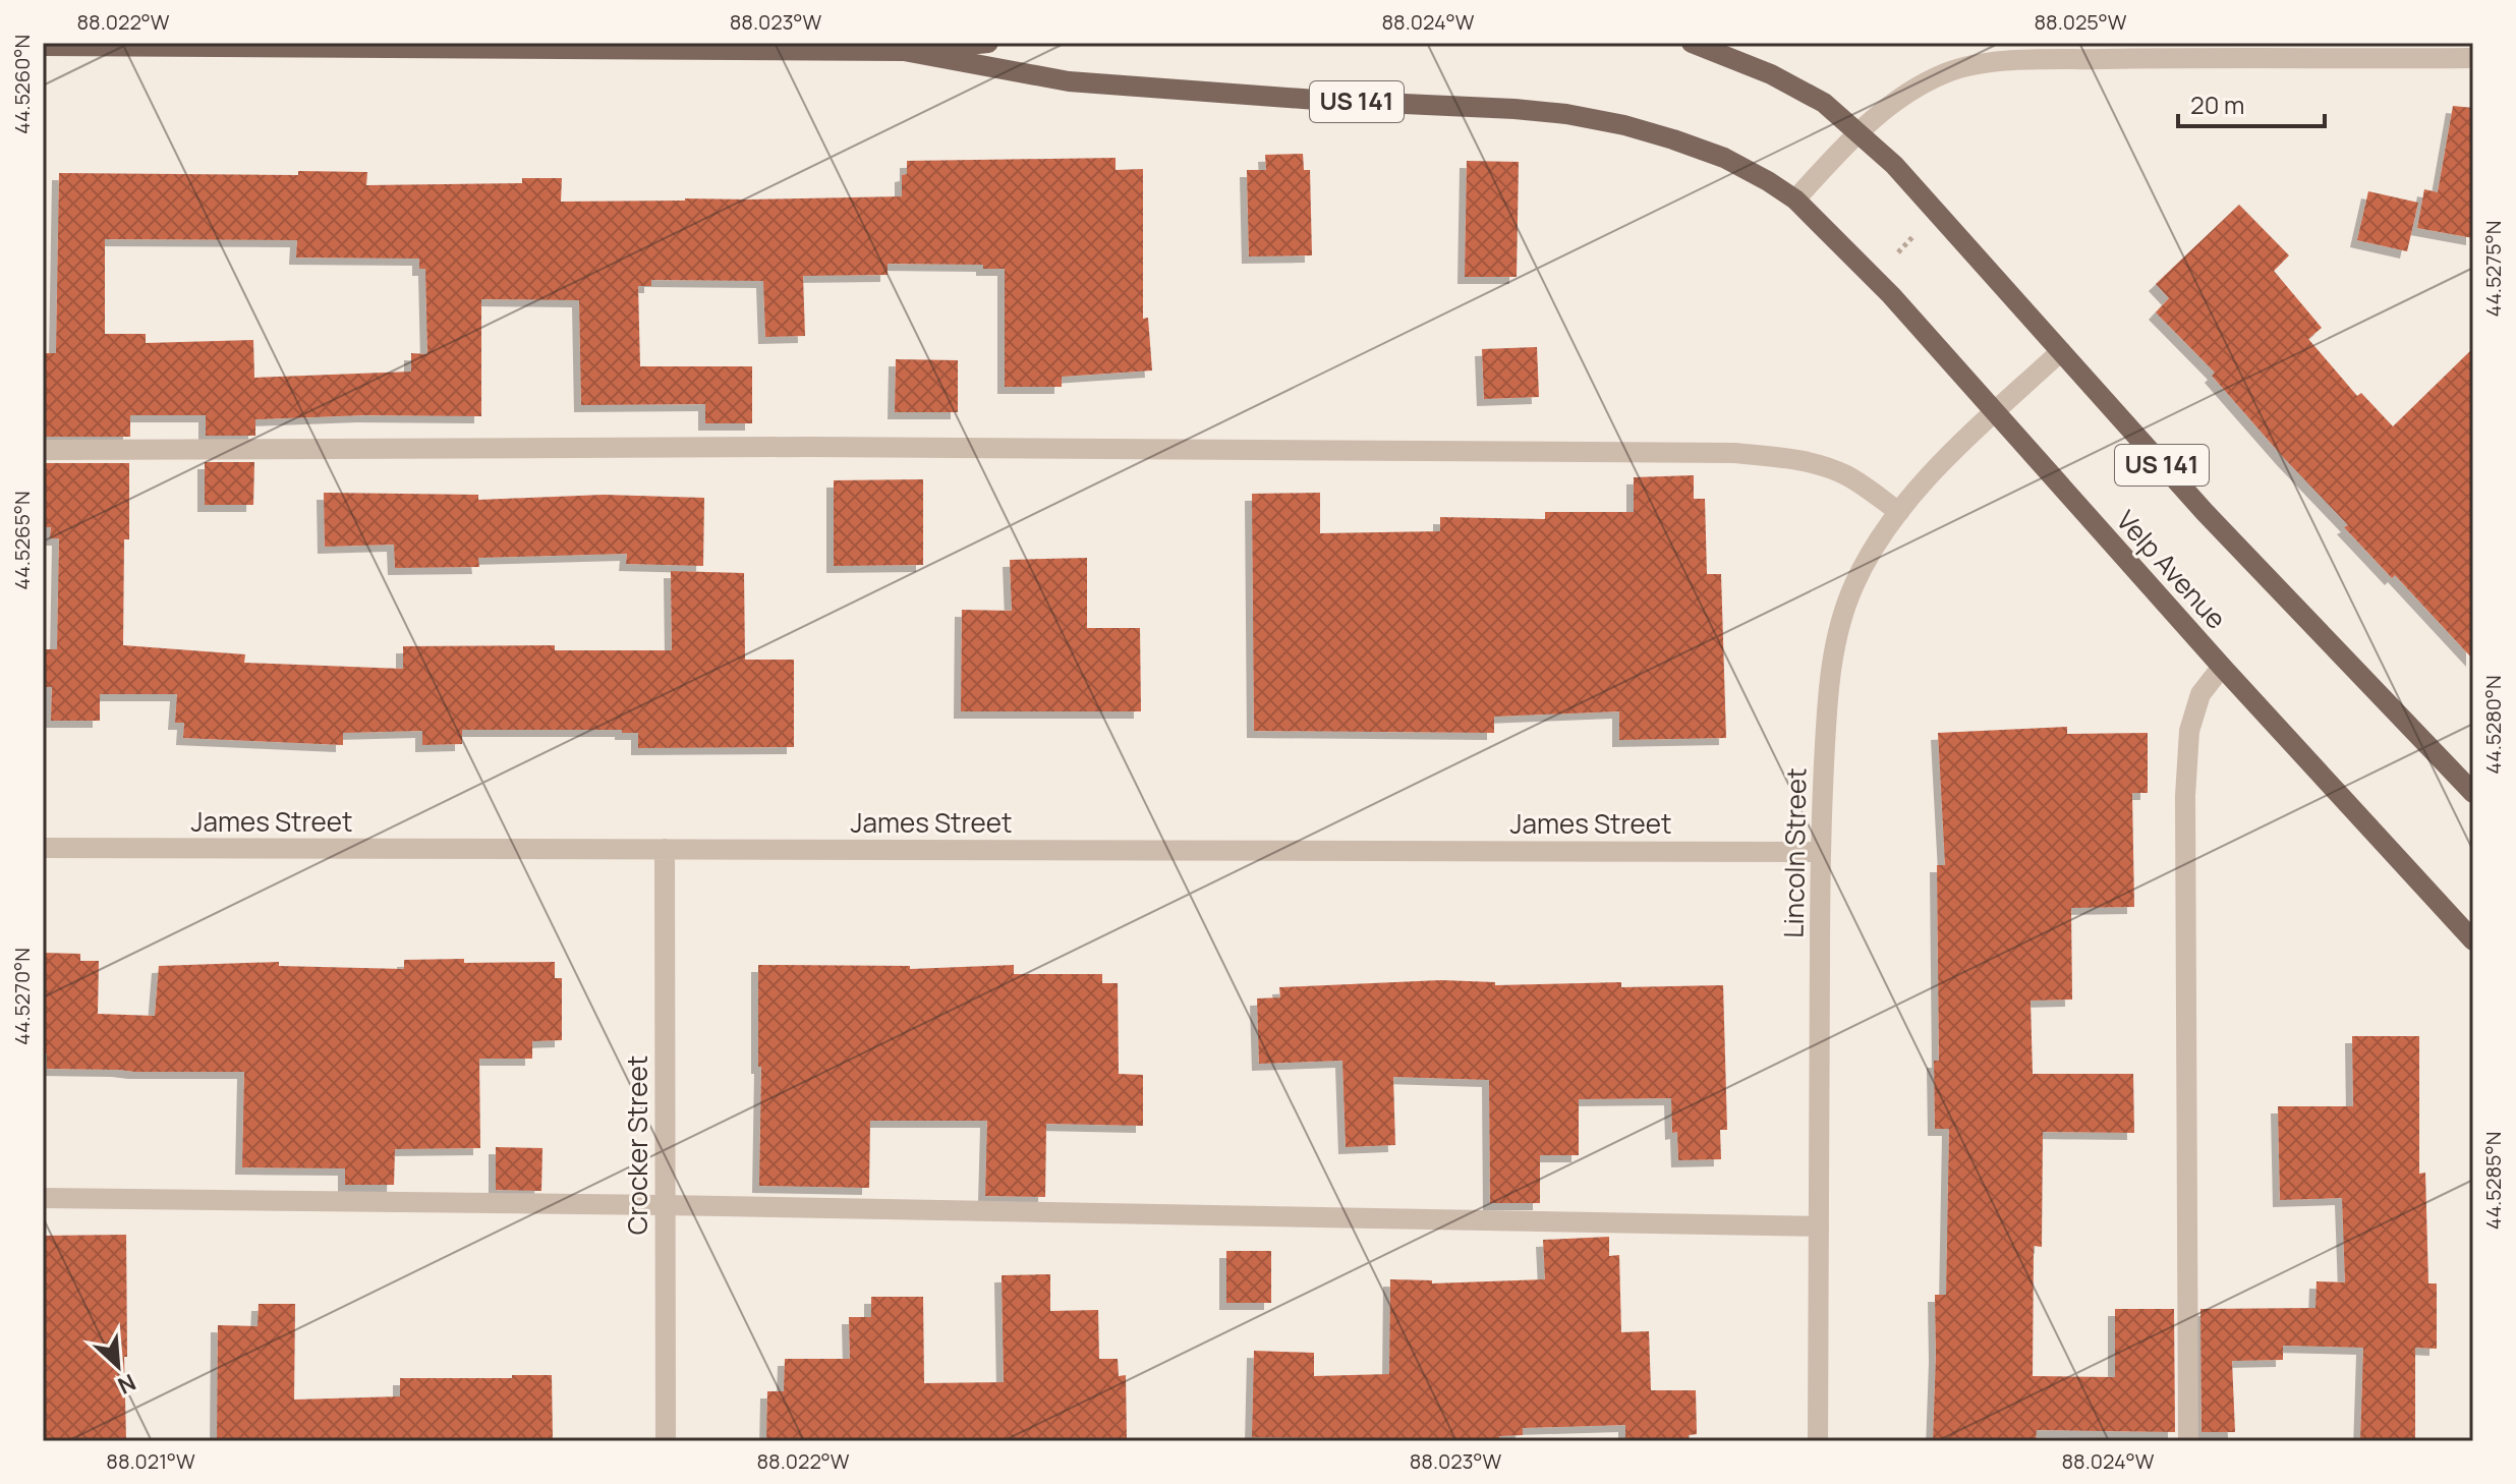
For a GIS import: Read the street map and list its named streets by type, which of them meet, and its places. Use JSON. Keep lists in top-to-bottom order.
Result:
{
  "streets": {
    "main road": ["US 141", "Velp Avenue"],
    "street": ["James Street", "Lincoln Street", "Crocker Street"]
  },
  "crossings": [
    ["US 141", "Velp Avenue"],
    ["US 141", "Lincoln Street"],
    ["Velp Avenue", "Lincoln Street"],
    ["James Street", "Lincoln Street"],
    ["James Street", "Crocker Street"]
  ],
  "scale_bar": "20 m",
  "north": "bottom right",
  "coordinates": [
    "88.022°W",
    "88.023°W",
    "88.024°W",
    "88.025°W",
    "44.5260°N",
    "44.5275°N",
    "44.5265°N",
    "44.5280°N",
    "44.5270°N",
    "44.5285°N",
    "88.021°W"
  ]
}
